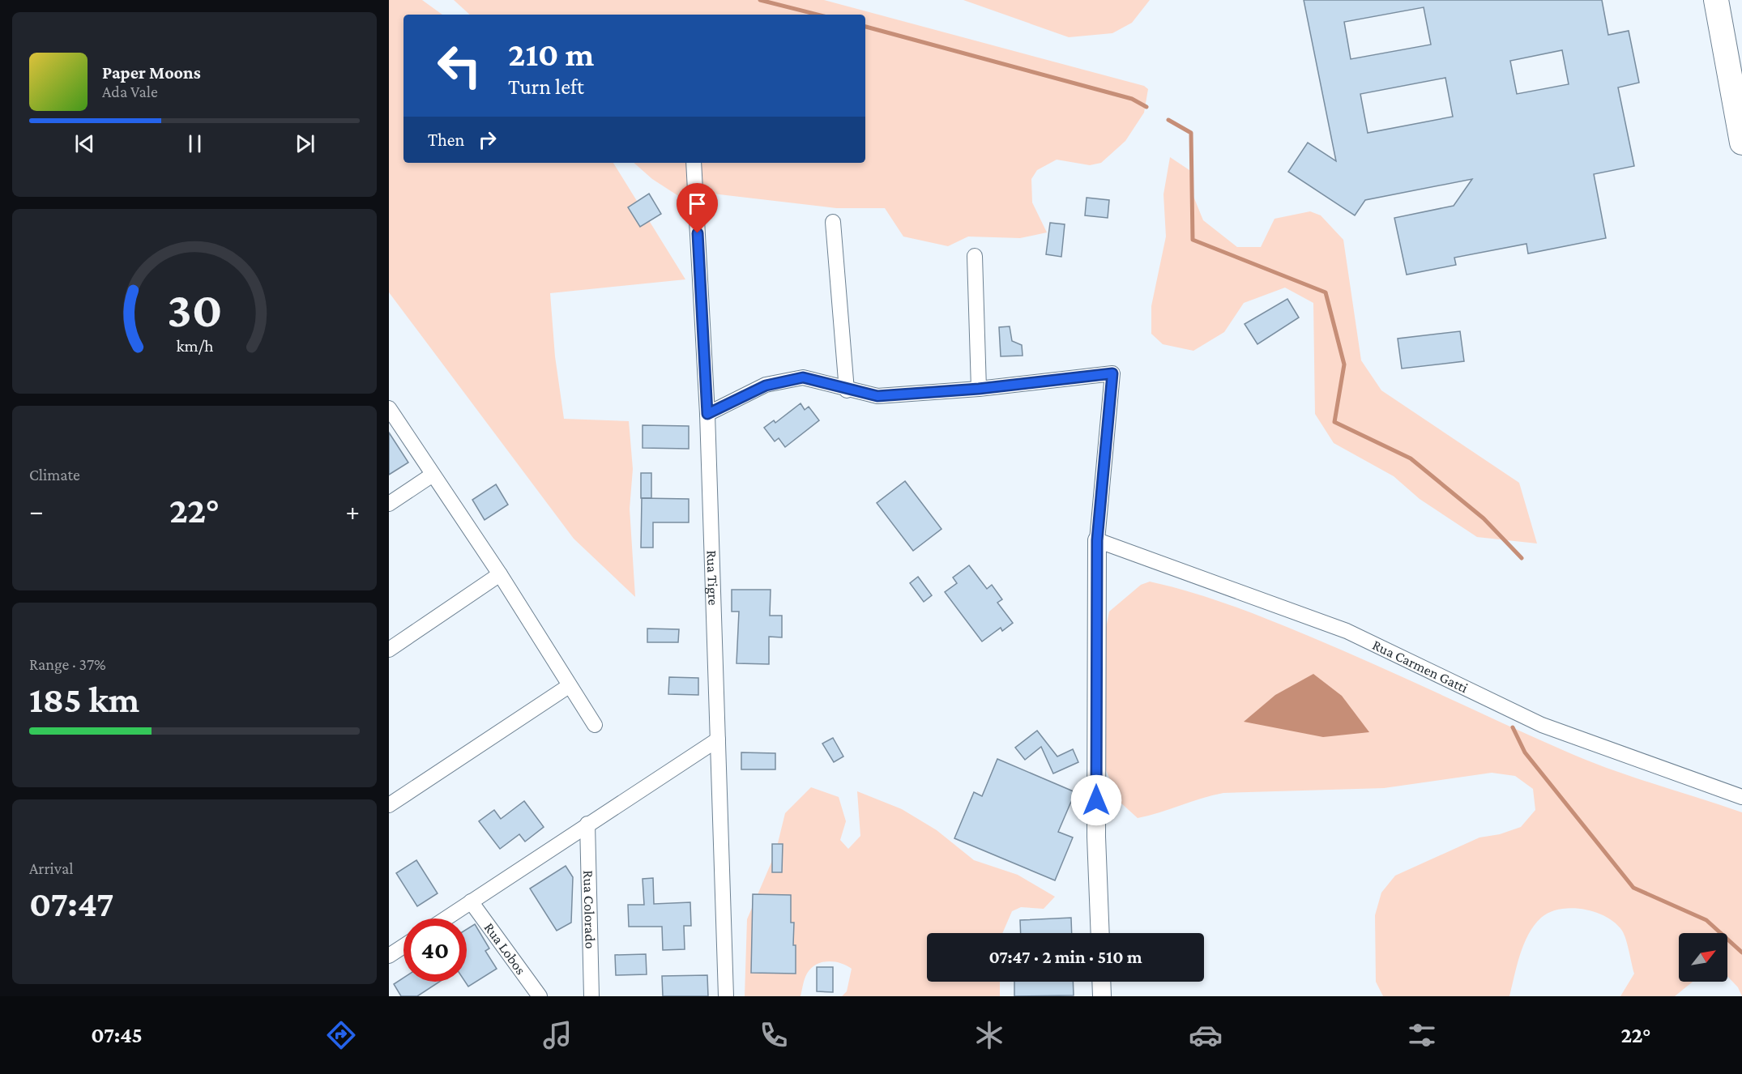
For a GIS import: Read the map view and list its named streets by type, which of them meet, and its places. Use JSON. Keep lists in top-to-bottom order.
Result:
{
  "streets": {
    "street": [
      "Rua Tigre",
      "Rua Carmen Gatti",
      "Rua Colorado",
      "Rua Lobos"
    ]
  },
  "north": "top right",
  "page": {
    "turn": ["210 m", "Turn left"],
    "song": ["Paper Moons", "Ada Vale"],
    "then": "Then",
    "tile": [
      "Climate",
      ["Range · 37%", "185 km"],
      ["Arrival", "07:47"]
    ],
    "heat": ["−", "22°", "+"],
    "limit": "40",
    "trip": "07:47 · 2 min · 510 m",
    "tabs": ["07:45", "22°"],
    "gauge": ["30", "km/h"]
  }
}
